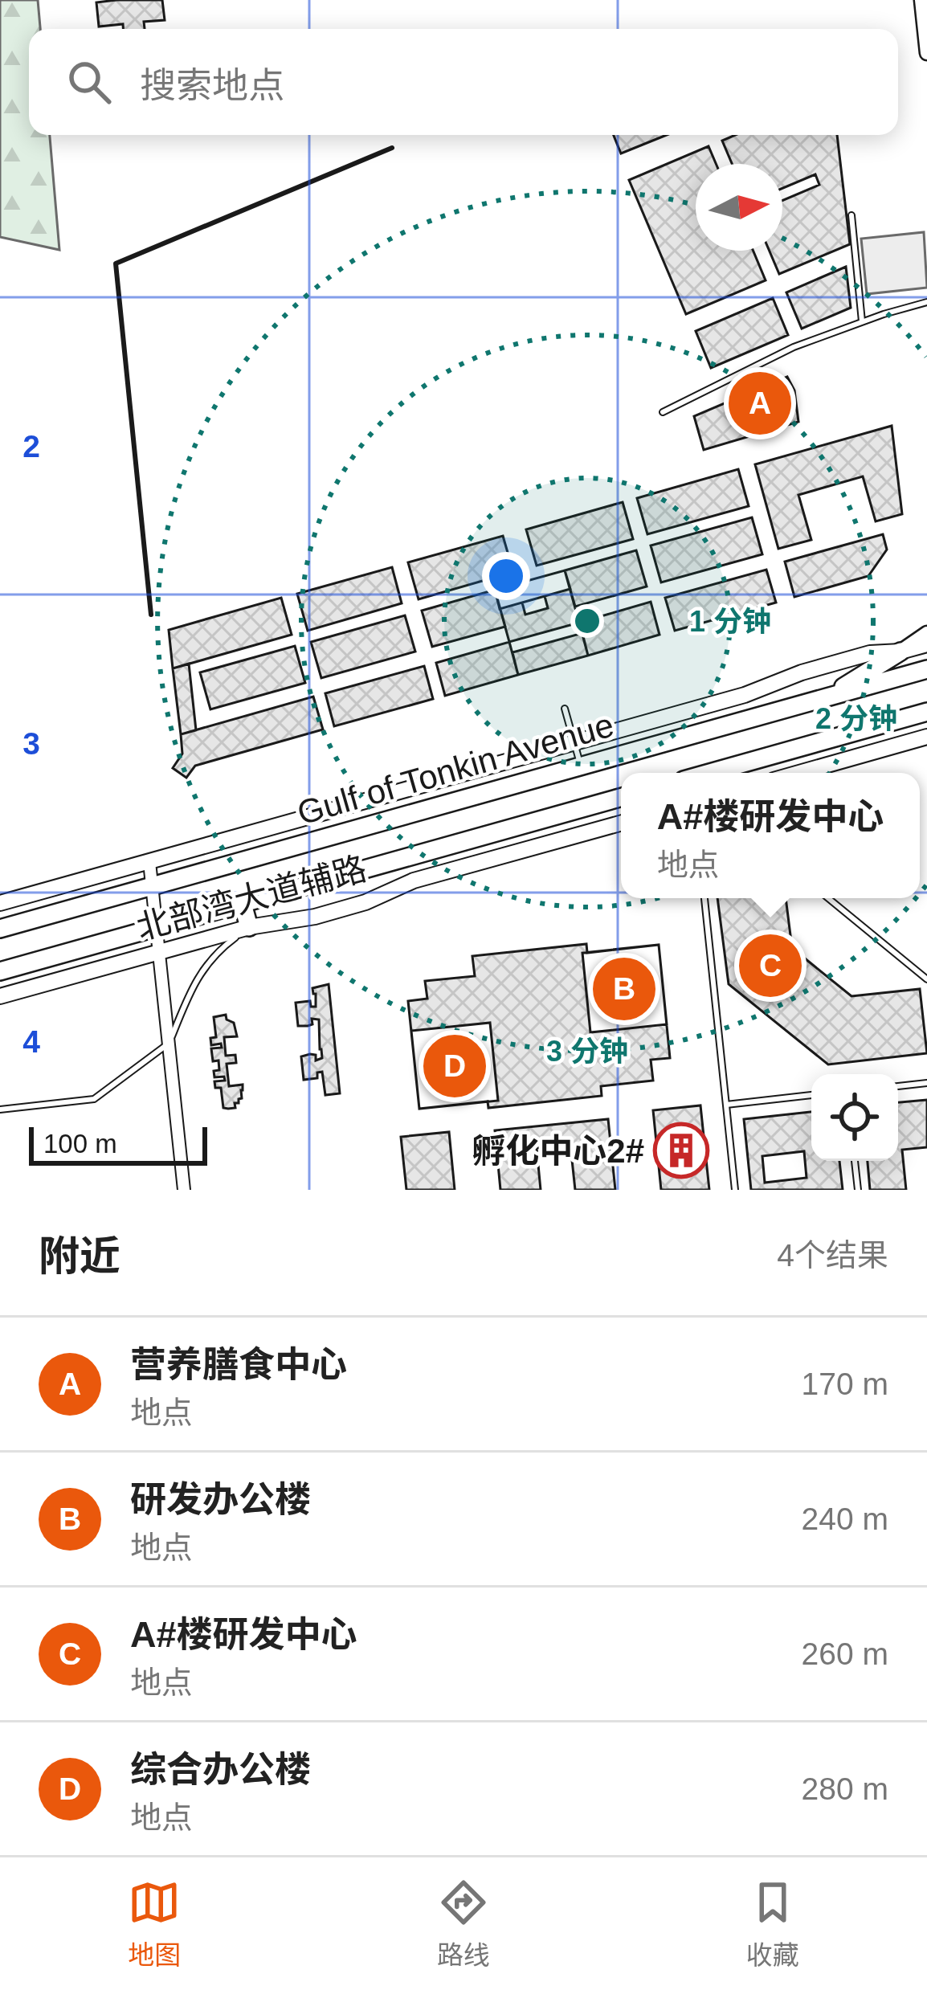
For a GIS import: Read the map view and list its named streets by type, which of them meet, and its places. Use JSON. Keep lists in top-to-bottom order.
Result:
{
  "streets": {
    "highway": ["Gulf of Tonkin Avenue"],
    "main road": ["北部湾大道辅路"]
  },
  "places": {
    "building": ["孵化中心2#"]
  },
  "scale_bar": "100 m",
  "north": "right",
  "page": {
    "search": "搜索地点",
    "pins": [
      "A",
      "C",
      "B",
      "D"
    ],
    "popup": ["A#楼研发中心", "地点"],
    "scale": "100 m",
    "heading": ["附近", "4个结果"],
    "list": [
      {
        "mark": "A",
        "name": "营养膳食中心",
        "note": "地点",
        "value": "170 m"
      },
      {
        "mark": "B",
        "name": "研发办公楼",
        "note": "地点",
        "value": "240 m"
      },
      {
        "mark": "C",
        "name": "A#楼研发中心",
        "note": "地点",
        "value": "260 m"
      },
      {
        "mark": "D",
        "name": "综合办公楼",
        "note": "地点",
        "value": "280 m"
      }
    ],
    "nav": ["地图", "路线", "收藏"]
  },
  "grid": {
    "rows": ["2", "3", "4"]
  },
  "rings": ["1 分钟", "2 分钟", "3 分钟"]
}
